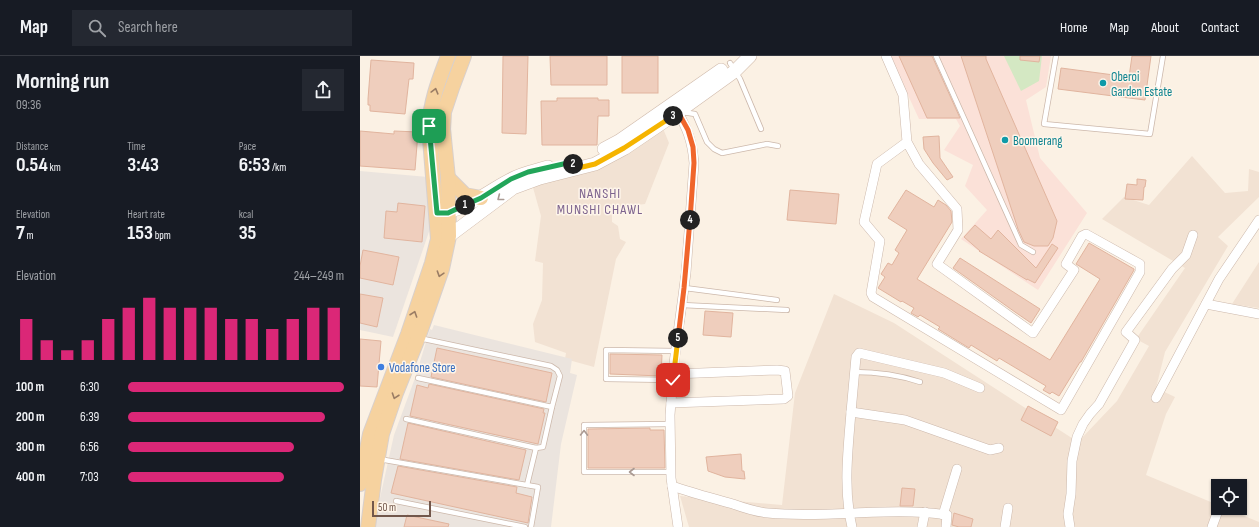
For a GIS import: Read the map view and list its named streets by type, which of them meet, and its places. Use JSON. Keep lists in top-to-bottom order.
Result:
{
  "districts": ["NANSHI MUNSHI CHAWL"],
  "places": ["Oberoi Garden Estate", "Boomerang", "Vodafone Store"],
  "scale_bar": "50 m",
  "page": {
    "header": "Map",
    "search": "Search here",
    "nav": [
      "Home",
      "Map",
      "About",
      "Contact"
    ],
    "heading": ["Morning run", "09:36"],
    "pins": [
      "3",
      "2",
      "1",
      "4",
      "5"
    ],
    "stats": [
      ["Distance", "0.54 km"],
      ["Time", "3:43"],
      ["Pace", "6:53 /km"],
      ["Elevation", "7 m"],
      ["Heart rate", "153 bpm"],
      ["kcal", "35"]
    ],
    "chart": ["Elevation", "244–249 m"],
    "list": [
      {
        "name": "100 m",
        "note": "6:30"
      },
      {
        "name": "200 m",
        "note": "6:39"
      },
      {
        "name": "300 m",
        "note": "6:56"
      },
      {
        "name": "400 m",
        "note": "7:03"
      }
    ],
    "scale": "50 m"
  }
}
